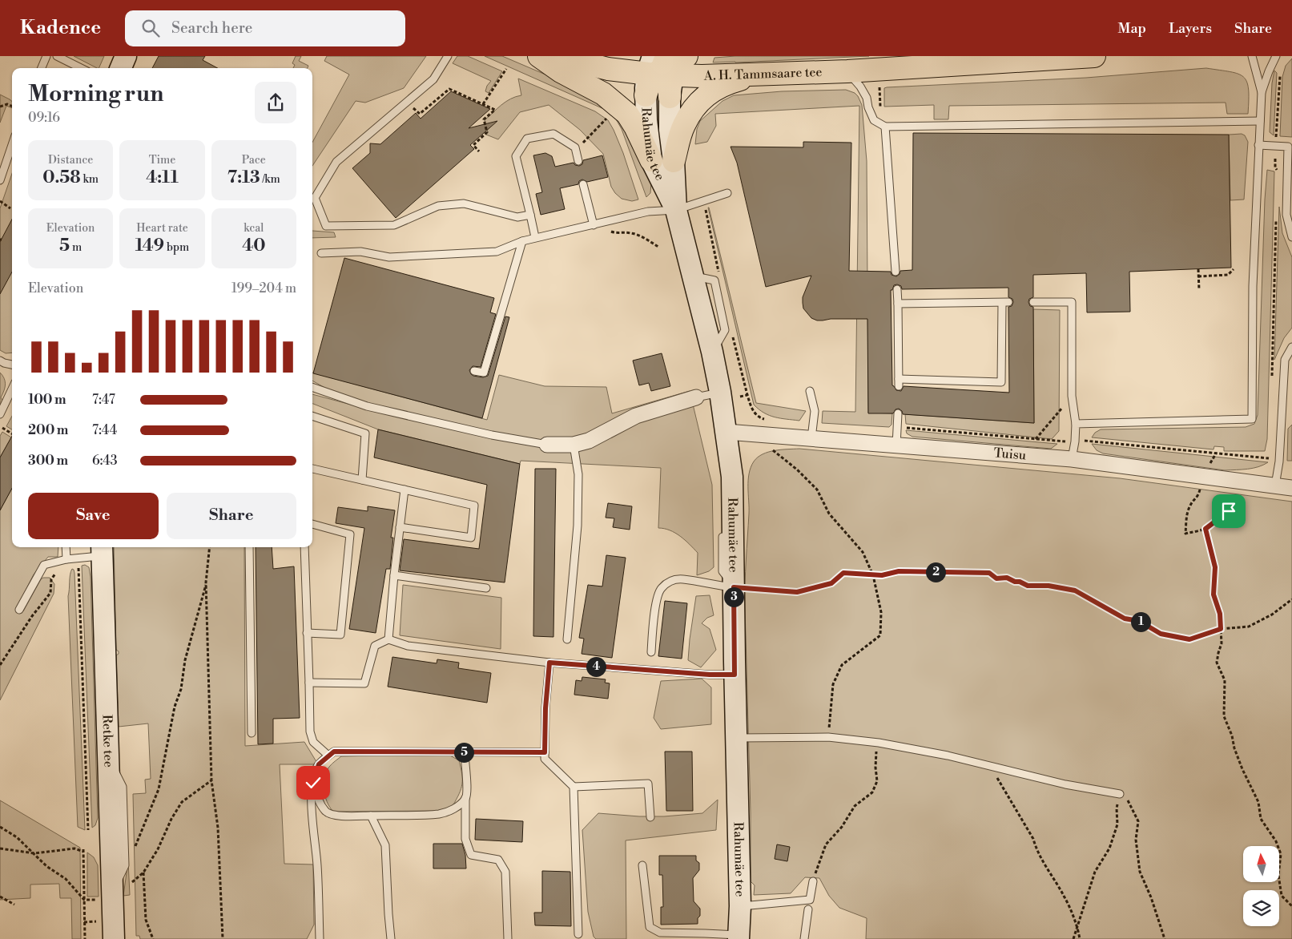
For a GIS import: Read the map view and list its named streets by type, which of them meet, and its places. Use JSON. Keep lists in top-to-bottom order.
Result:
{
  "streets": {
    "main road": ["A. H. Tammsaare tee"],
    "street": ["Rahumäe tee", "Tuisu", "Retke tee"]
  },
  "crossings": [
    ["A. H. Tammsaare tee", "Rahumäe tee"],
    ["Rahumäe tee", "Tuisu"]
  ],
  "north": "top",
  "page": {
    "header": "Kadence",
    "search": "Search here",
    "nav": ["Map", "Layers", "Share"],
    "heading": ["Morning run", "09:16"],
    "stats": [
      ["Distance", "0.58 km"],
      ["Time", "4:11"],
      ["Pace", "7:13 /km"],
      ["Elevation", "5 m"],
      ["Heart rate", "149 bpm"],
      ["kcal", "40"]
    ],
    "chart": ["Elevation", "199–204 m"],
    "list": [
      {
        "name": "100 m",
        "note": "7:47"
      },
      {
        "name": "200 m",
        "note": "7:44"
      },
      {
        "name": "300 m",
        "note": "6:43"
      }
    ],
    "buttons": ["Save", "Share"],
    "pins": [
      "2",
      "3",
      "1",
      "4",
      "5"
    ]
  }
}
